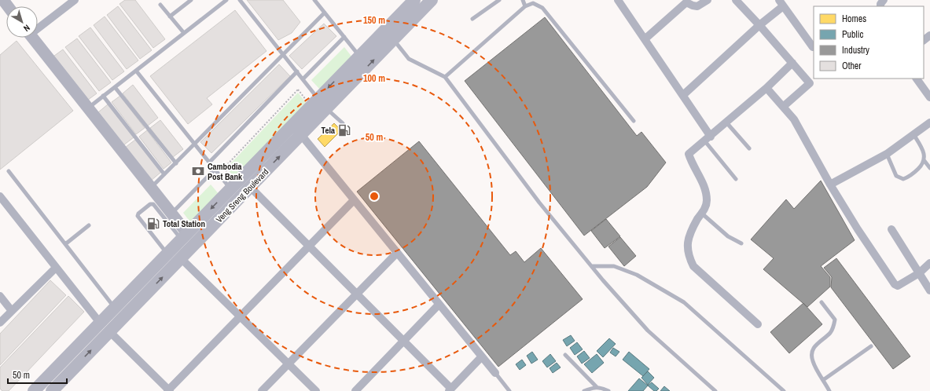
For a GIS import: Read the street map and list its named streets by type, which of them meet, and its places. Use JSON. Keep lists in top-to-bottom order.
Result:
{
  "streets": {
    "main road": ["Veng Sreng Boulevard"]
  },
  "places": {
    "fuel station": ["Tela", "Total Station"],
    "bank": ["Cambodia Post Bank"]
  },
  "legend": [
    "Homes",
    "Public",
    "Industry",
    "Other"
  ],
  "scale_bar": "50 m",
  "north": "bottom right",
  "rings": ["150 m", "100 m", "50 m"]
}
